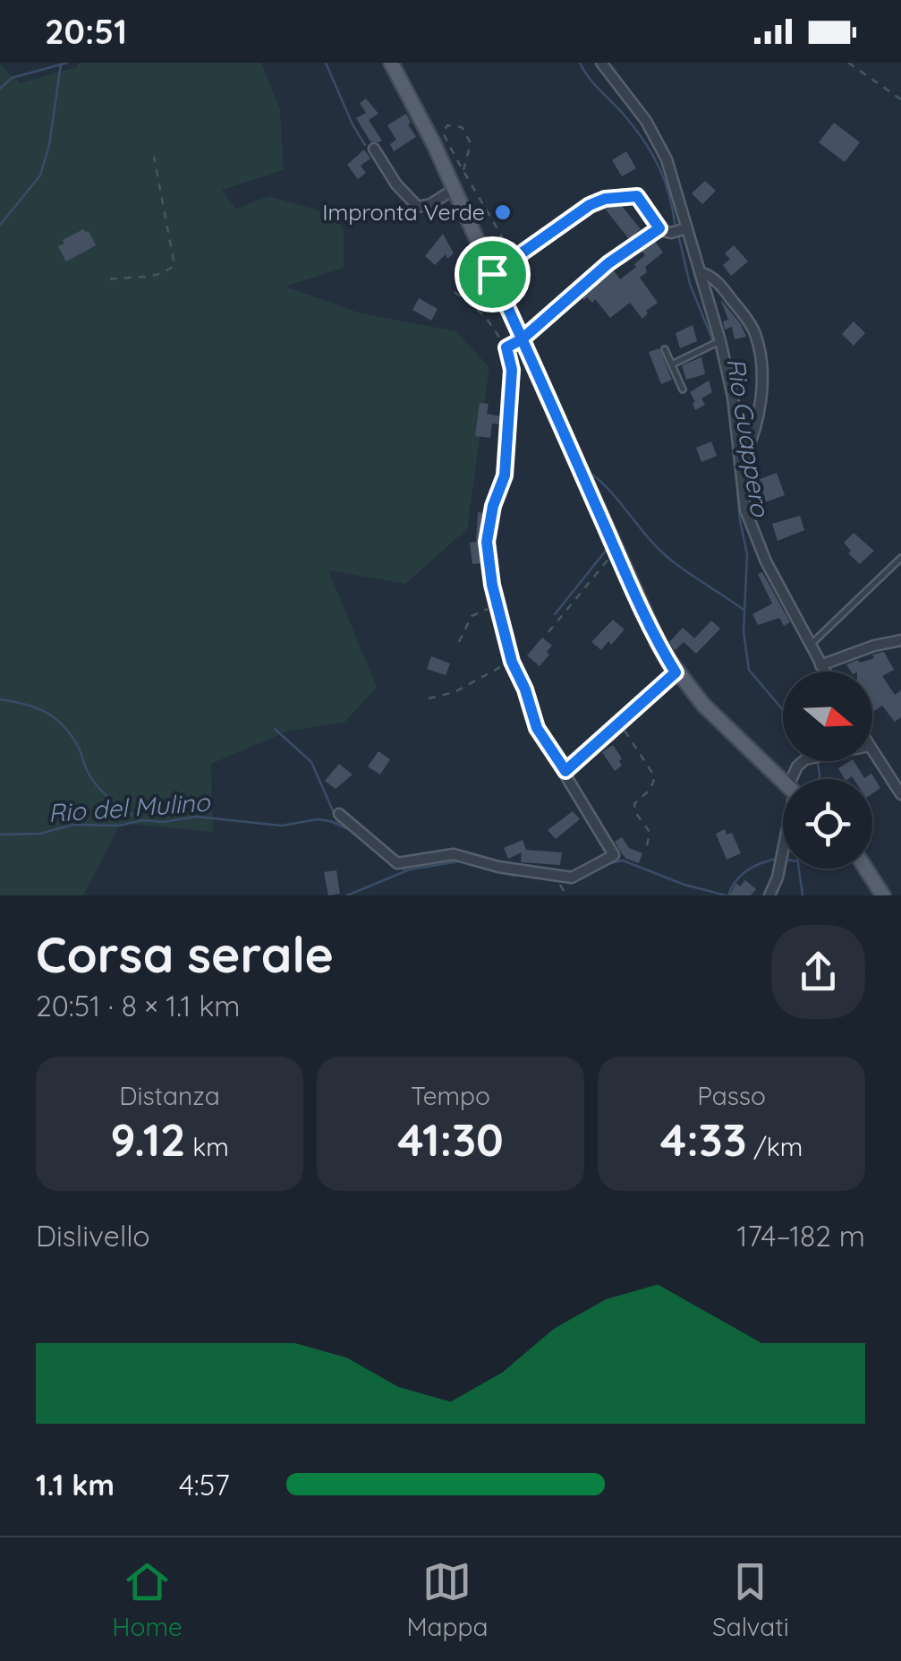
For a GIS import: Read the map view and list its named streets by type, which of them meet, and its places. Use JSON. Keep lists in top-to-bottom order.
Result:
{
  "water": ["Rio Guappero", "Rio del Mulino"],
  "places": ["Impronta Verde"],
  "north": "right",
  "page": {
    "status": "20:51",
    "heading": ["Corsa serale", "20:51 · 8 × 1.1 km"],
    "stats": [
      ["Distanza", "9.12 km"],
      ["Tempo", "41:30"],
      ["Passo", "4:33 /km"]
    ],
    "chart": ["Dislivello", "174–182 m"],
    "list": [
      {
        "name": "1.1 km",
        "note": "4:57"
      }
    ],
    "tabs": ["Home", "Mappa", "Salvati"]
  }
}
